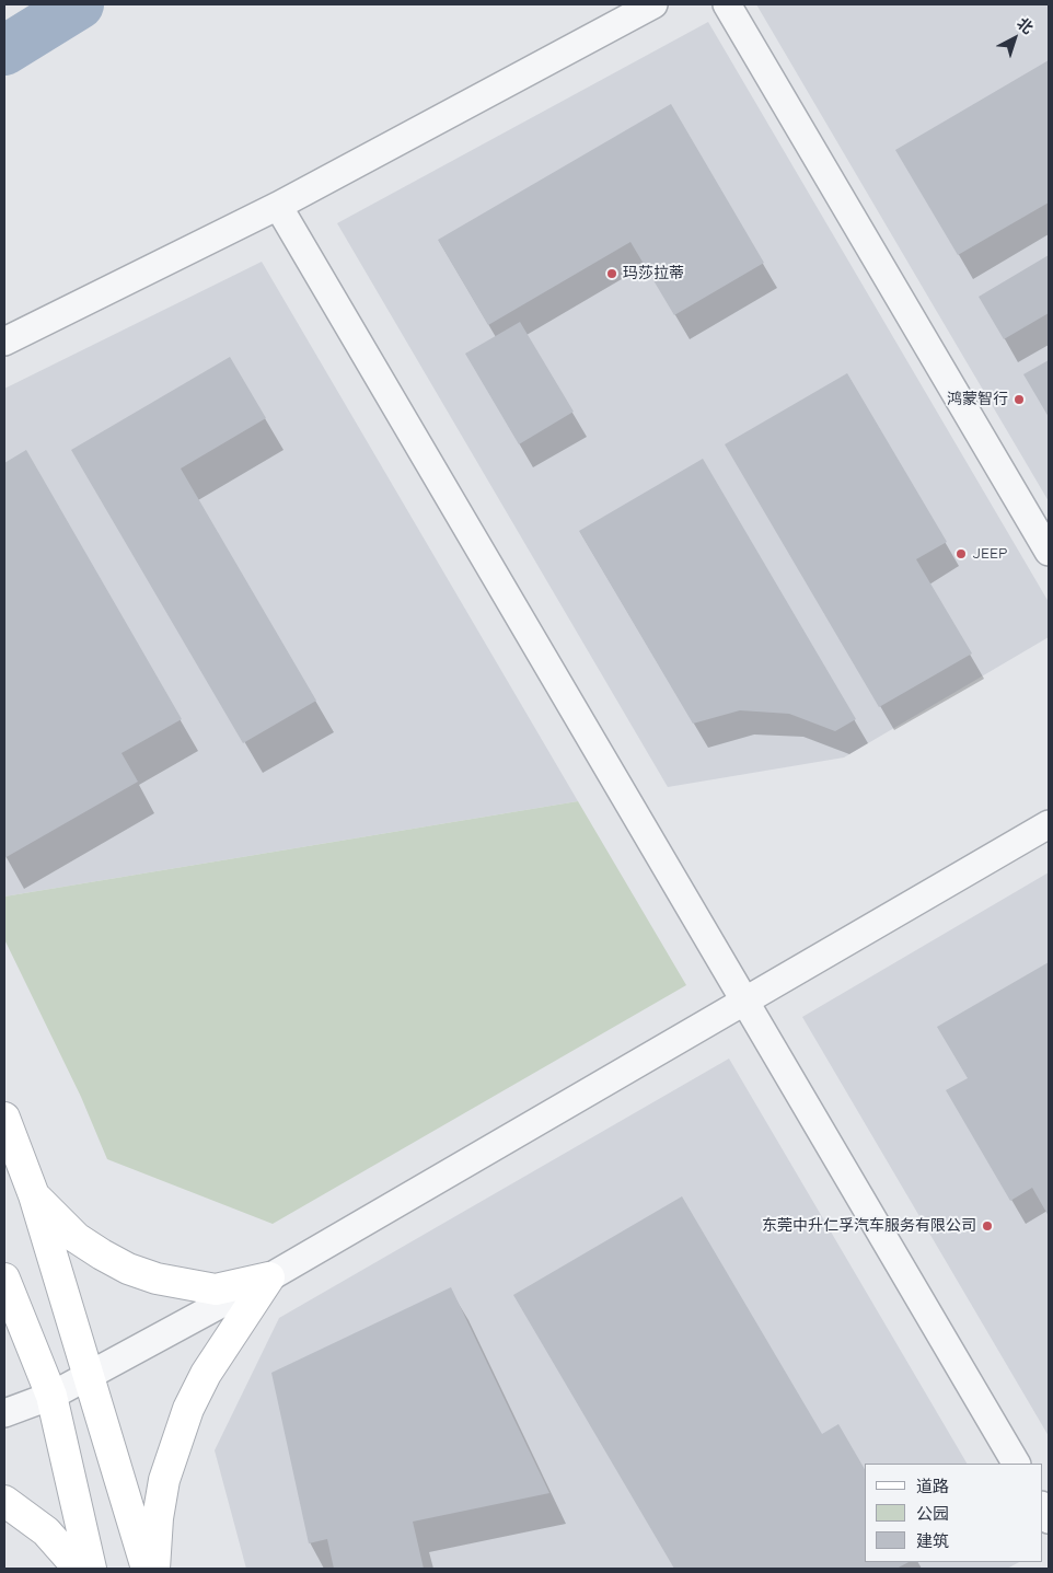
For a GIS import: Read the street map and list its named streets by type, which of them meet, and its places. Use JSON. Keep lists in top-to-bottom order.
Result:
{
  "places": [
    "玛莎拉蒂",
    "鸿蒙智行",
    "JEEP",
    "东莞中升仁孚汽车服务有限公司"
  ],
  "legend": ["道路", "公园", "建筑"],
  "north": "top right"
}
